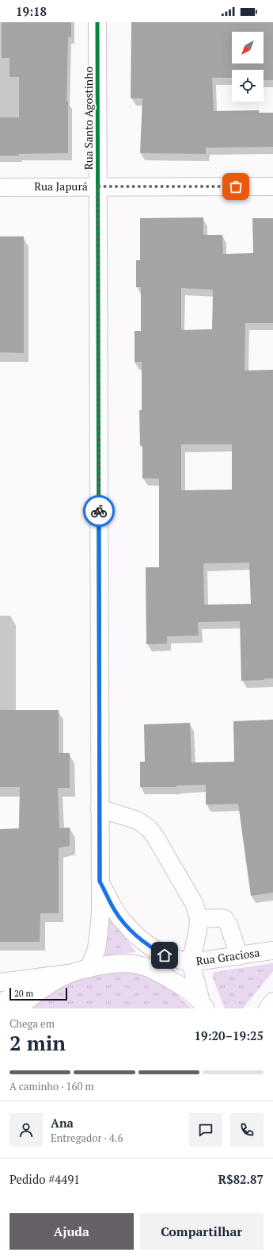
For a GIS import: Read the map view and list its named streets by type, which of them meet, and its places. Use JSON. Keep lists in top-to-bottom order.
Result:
{
  "streets": {
    "main road": ["Rua Santo Agostinho", "Rua Japurá", "Rua Graciosa"]
  },
  "crossings": [
    ["Rua Santo Agostinho", "Rua Japurá"],
    ["Rua Santo Agostinho", "Rua Graciosa"]
  ],
  "scale_bar": "20 m",
  "north": "bottom left",
  "page": {
    "status": "19:18",
    "scale": "20 m",
    "heading": ["2 min", "Chega em", "19:20–19:25"],
    "panel": [
      "Ana",
      "Entregador · 4.6",
      "Pedido #4491",
      "R$82.87"
    ],
    "bar": "A caminho · 160 m",
    "buttons": ["Ajuda", "Compartilhar"]
  }
}
